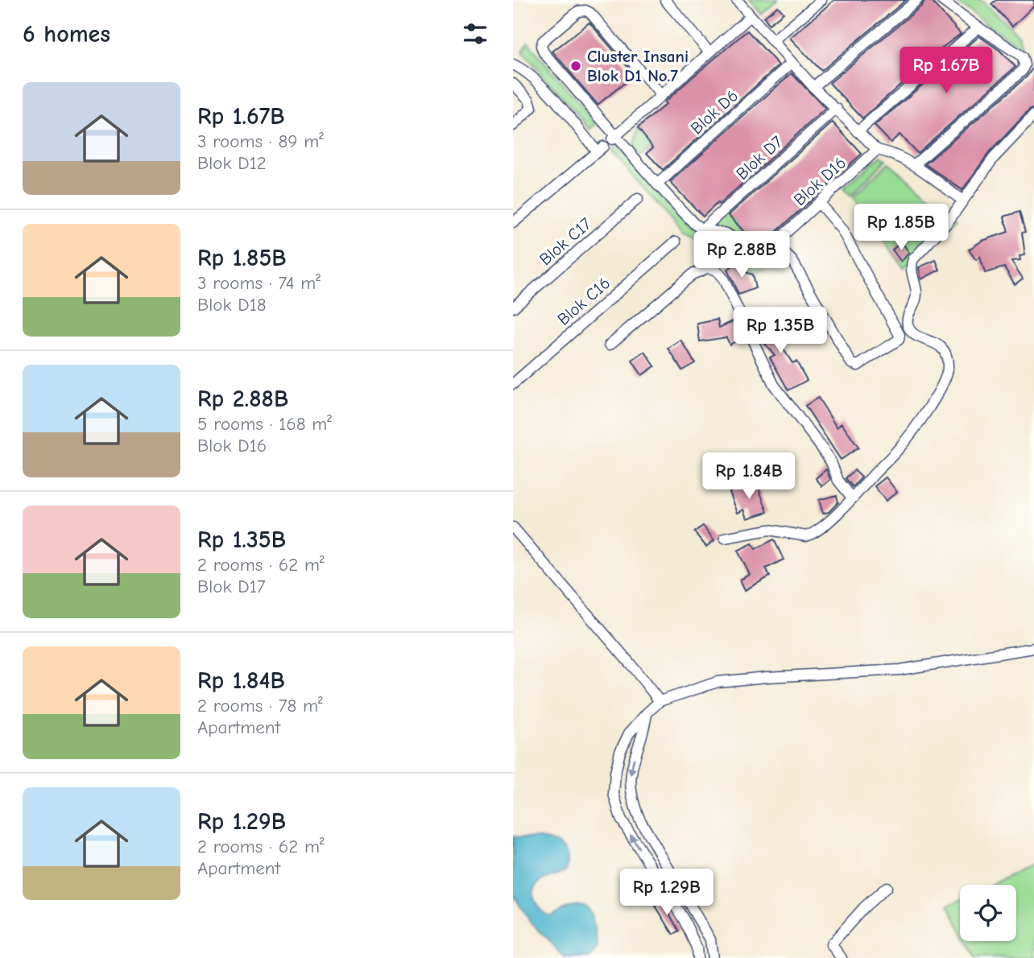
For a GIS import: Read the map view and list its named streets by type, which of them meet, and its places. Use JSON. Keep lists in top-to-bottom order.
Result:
{
  "streets": {
    "street": [
      "Blok D6",
      "Blok D7",
      "Blok D16",
      "Blok C17",
      "Blok C16"
    ]
  },
  "crossings": [
    ["Blok D7", "Blok D16"]
  ],
  "places": ["Cluster Insani Blok D1 No.7"],
  "page": {
    "heading": "6 homes",
    "price": [
      "Rp 1.67B",
      "Rp 1.85B",
      "Rp 2.88B",
      "Rp 1.35B",
      "Rp 1.84B",
      "Rp 1.29B"
    ],
    "list": [
      {
        "name": "Rp 1.67B",
        "note": "3 rooms · 89 m² · Blok D12"
      },
      {
        "name": "Rp 1.85B",
        "note": "3 rooms · 74 m² · Blok D18"
      },
      {
        "name": "Rp 2.88B",
        "note": "5 rooms · 168 m² · Blok D16"
      },
      {
        "name": "Rp 1.35B",
        "note": "2 rooms · 62 m² · Blok D17"
      },
      {
        "name": "Rp 1.84B",
        "note": "2 rooms · 78 m² · Apartment"
      },
      {
        "name": "Rp 1.29B",
        "note": "2 rooms · 62 m² · Apartment"
      }
    ]
  }
}
